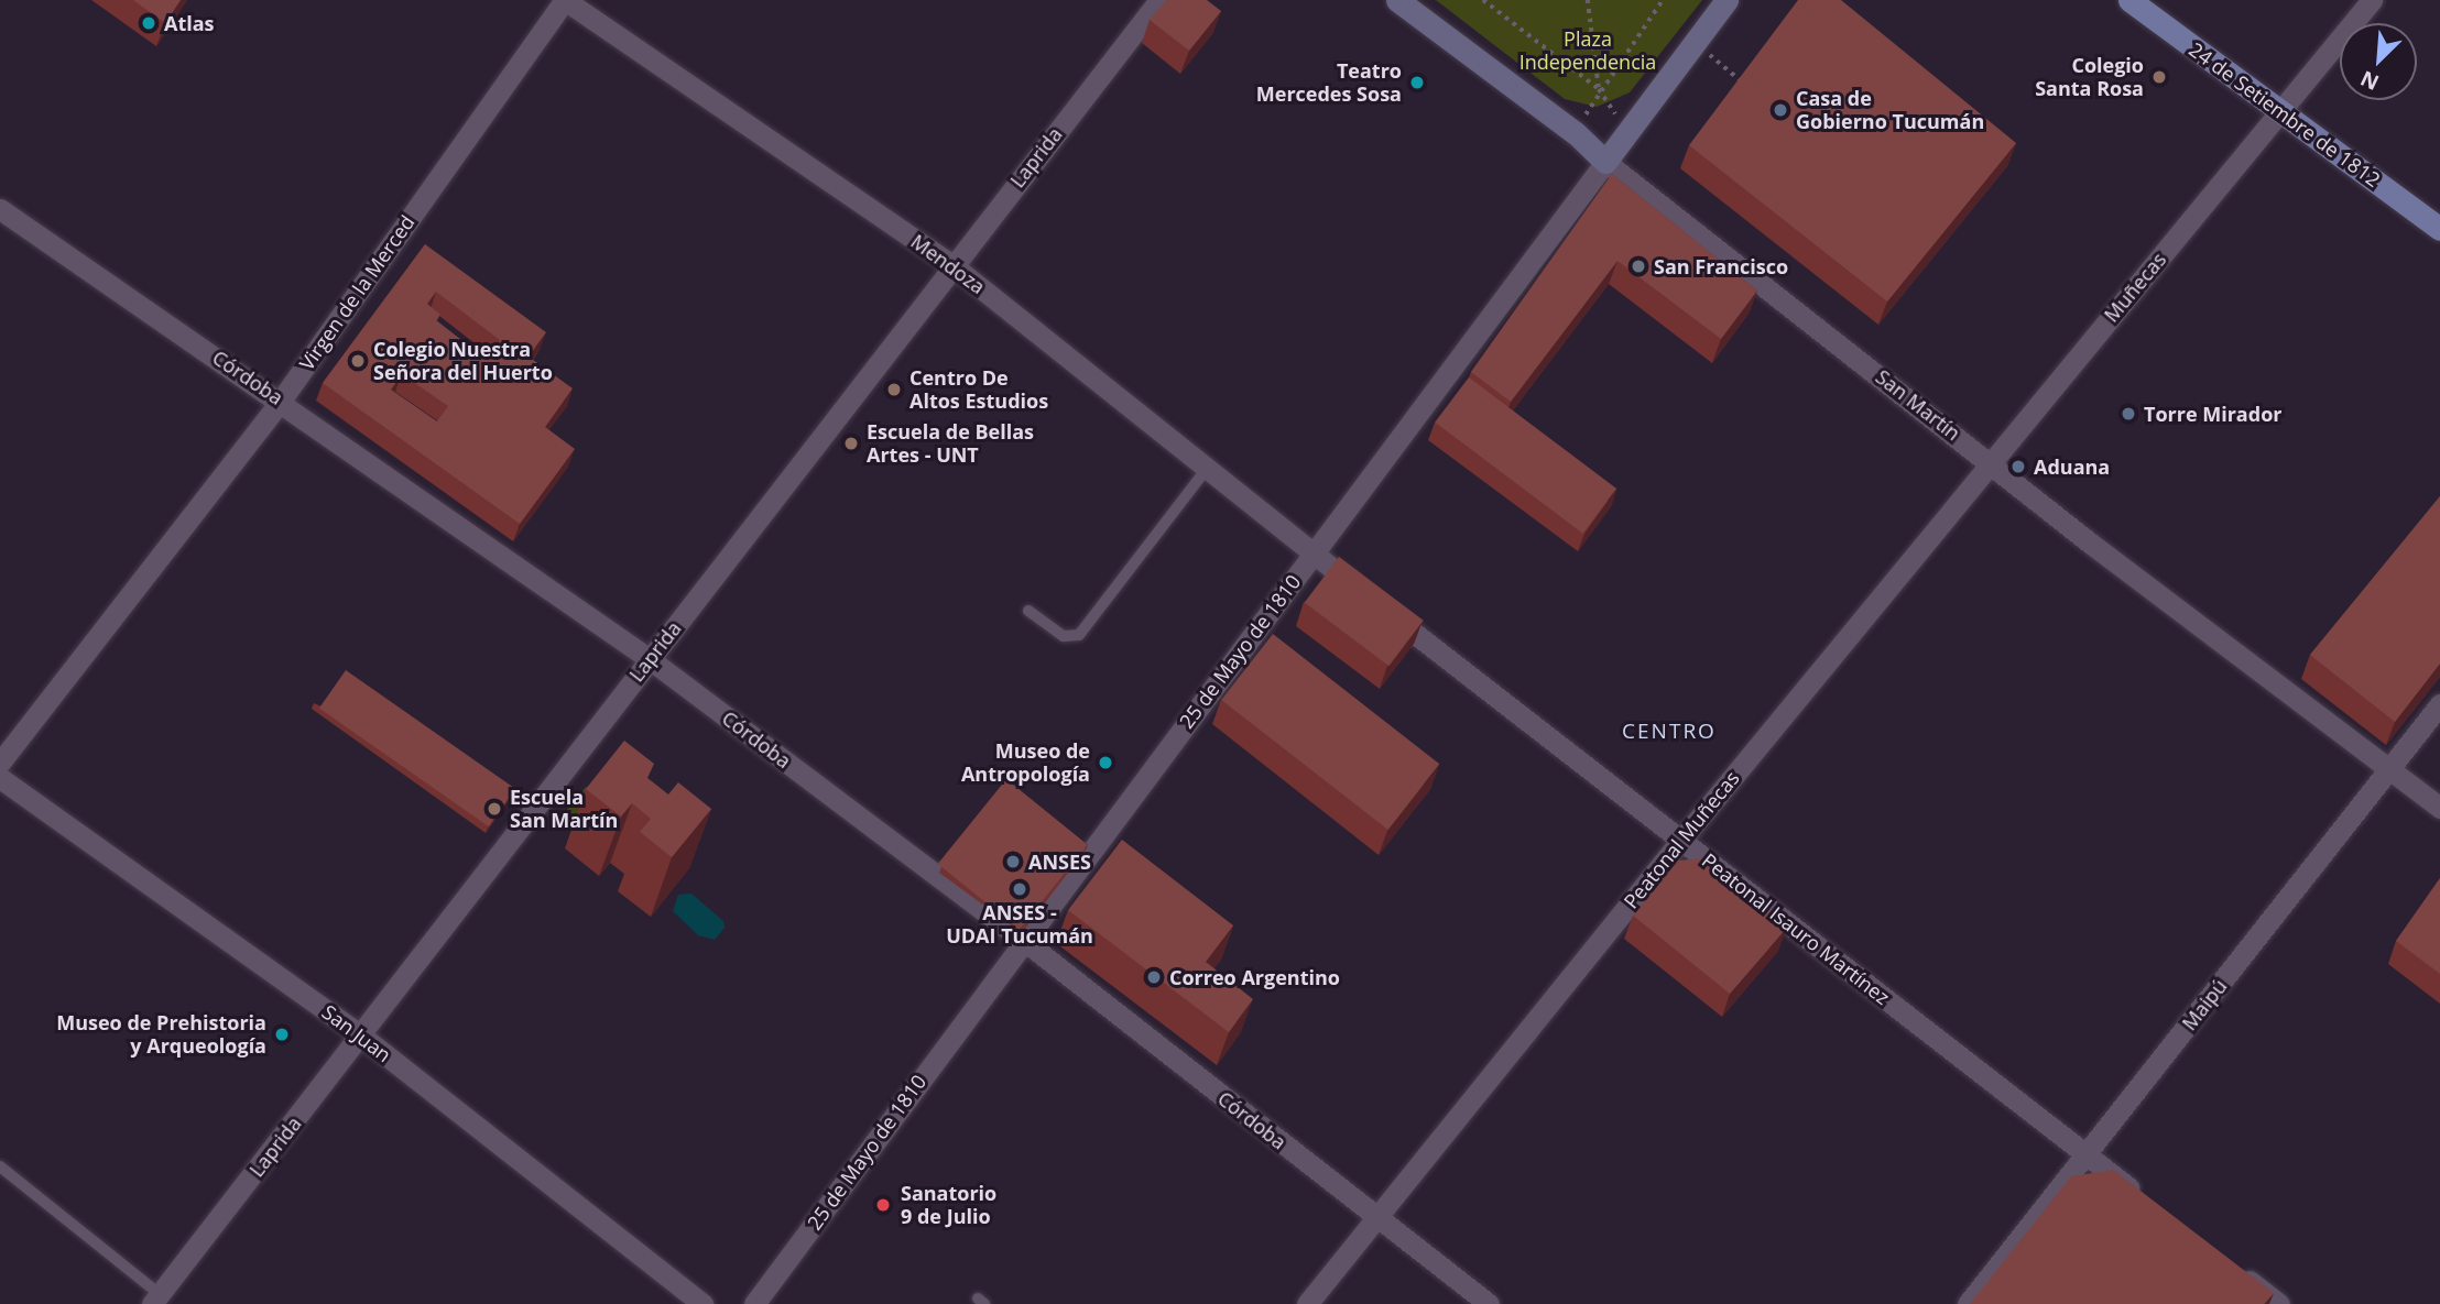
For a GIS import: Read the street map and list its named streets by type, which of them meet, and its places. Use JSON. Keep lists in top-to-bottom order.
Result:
{
  "streets": {
    "main road": ["24 de Setiembre de 1812", "San Martín", "25 de Mayo de 1810"],
    "street": [
      "Laprida",
      "Mendoza",
      "Muñecas",
      "Virgen de la Merced",
      "Córdoba",
      "Peatonal Muñecas",
      "Peatonal Isauro Martínez",
      "Maipú",
      "San Juan"
    ]
  },
  "crossings": [
    ["24 de Setiembre de 1812", "Muñecas"],
    ["Laprida", "Mendoza"],
    ["Laprida", "Córdoba"],
    ["Laprida", "San Juan"],
    ["Mendoza", "Virgen de la Merced"],
    ["Mendoza", "25 de Mayo de 1810"],
    ["Mendoza", "Peatonal Isauro Martínez"],
    ["Muñecas", "San Martín"],
    ["Muñecas", "Peatonal Muñecas"],
    ["Virgen de la Merced", "Córdoba"],
    ["Córdoba", "25 de Mayo de 1810"],
    ["Córdoba", "Peatonal Muñecas"],
    ["San Martín", "25 de Mayo de 1810"],
    ["San Martín", "Peatonal Muñecas"],
    ["San Martín", "Maipú"],
    ["25 de Mayo de 1810", "Peatonal Isauro Martínez"],
    ["Peatonal Muñecas", "Peatonal Isauro Martínez"],
    ["Peatonal Isauro Martínez", "Maipú"]
  ],
  "districts": ["CENTRO"],
  "parks": ["Plaza Independencia"],
  "places": [
    "Atlas",
    "Colegio Santa Rosa",
    "Teatro Mercedes Sosa",
    "Casa de Gobierno Tucumán",
    "San Francisco",
    "Colegio Nuestra Señora del Huerto",
    "Centro De Altos Estudios",
    "Torre Mirador",
    "Escuela de Bellas Artes - UNT",
    "Aduana",
    "Museo de Antropología",
    "Escuela San Martín",
    "ANSES",
    "ANSES - UDAI Tucumán",
    "Correo Argentino",
    "Museo de Prehistoria y Arqueología",
    "Sanatorio 9 de Julio"
  ],
  "north": "bottom left"
}
